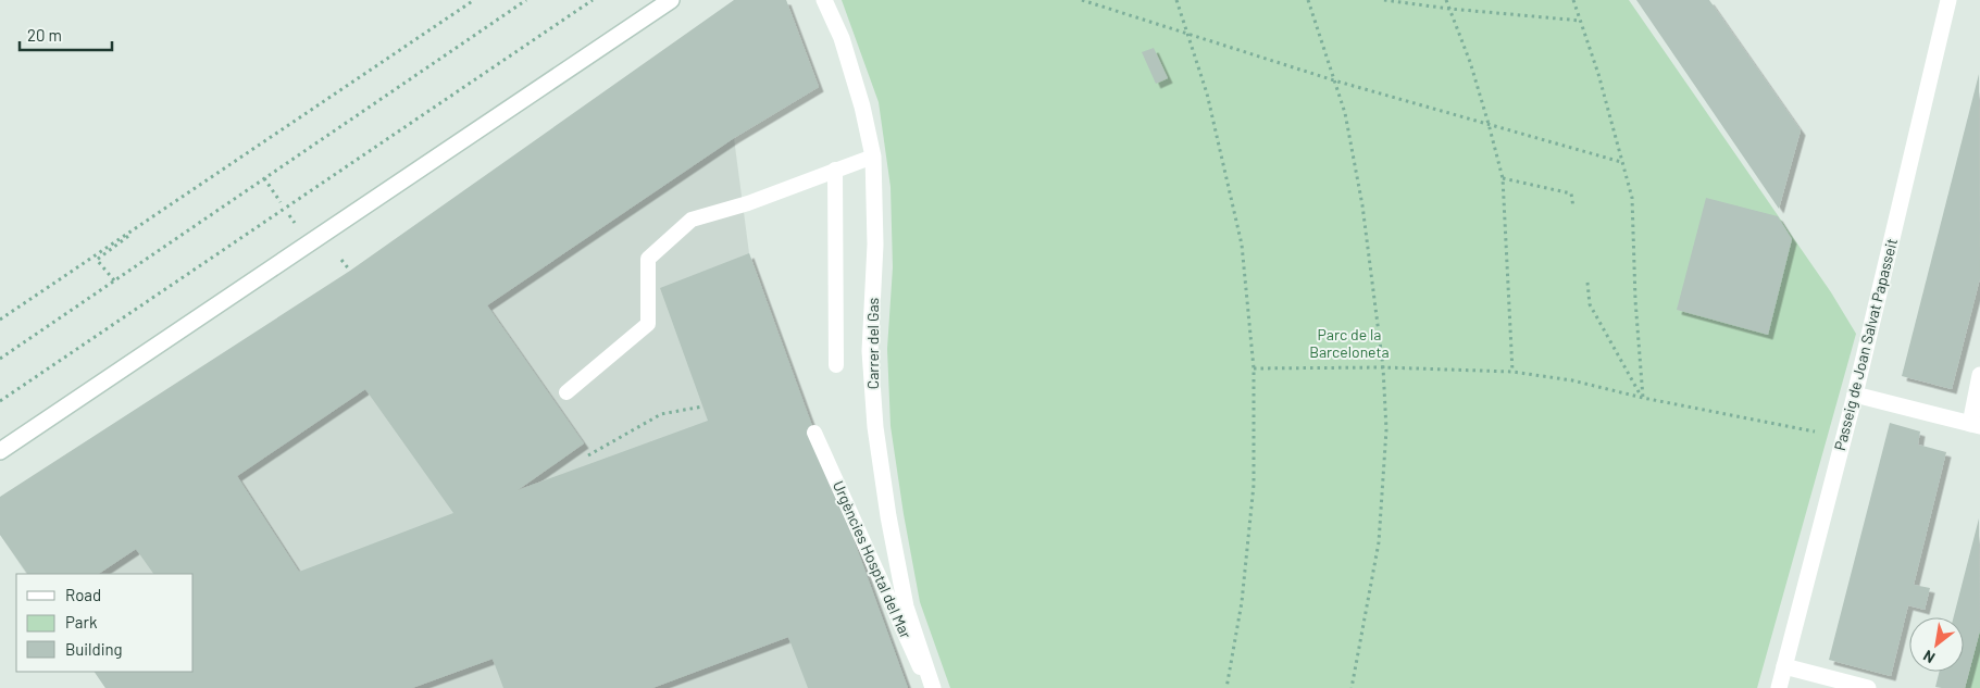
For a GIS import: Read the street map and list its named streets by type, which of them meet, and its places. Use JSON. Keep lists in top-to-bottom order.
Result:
{
  "streets": {
    "street": ["Carrer del Gas", "Passeig de Joan Salvat Papasseit"],
    "lane": ["Urgències Hosptal del Mar"]
  },
  "parks": ["Parc de la Barceloneta"],
  "legend": ["Road", "Park", "Building"],
  "scale_bar": "20 m",
  "north": "bottom left"
}
